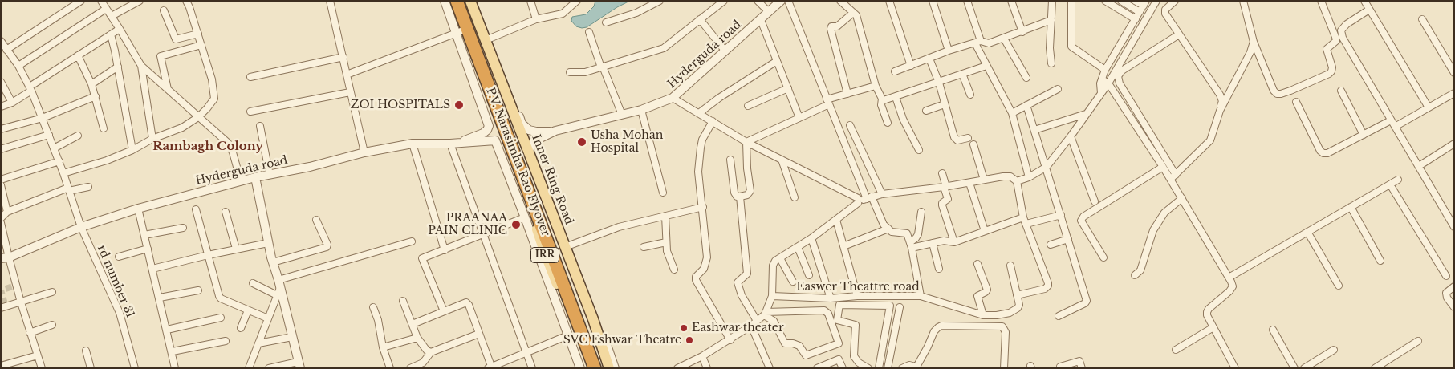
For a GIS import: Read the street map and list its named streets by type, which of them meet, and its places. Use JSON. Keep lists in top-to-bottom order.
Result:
{
  "streets": {
    "highway": ["P.V. Narasimha Rao Flyover"],
    "main road": ["Inner Ring Road", "IRR"],
    "street": ["Hyderguda road", "rd number 31", "Easwer Theattre road"]
  },
  "crossings": [
    ["Hyderguda road", "Inner Ring Road"],
    ["Hyderguda road", "rd number 31"]
  ],
  "districts": ["Rambagh Colony"],
  "places": [
    "ZOI HOSPITALS",
    "Usha Mohan Hospital",
    "PRAANAA PAIN CLINIC",
    "Eashwar theater",
    "SVC Eshwar Theatre"
  ]
}
